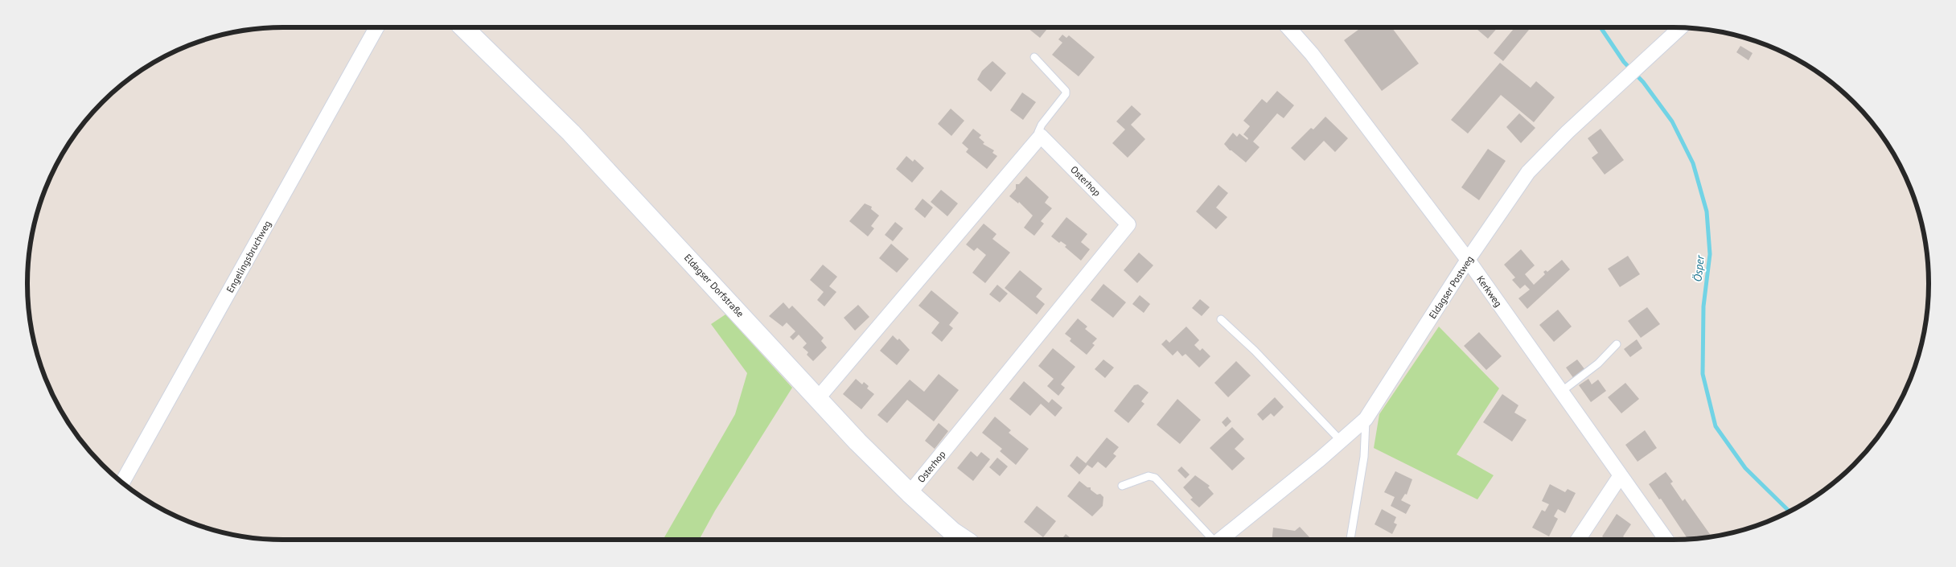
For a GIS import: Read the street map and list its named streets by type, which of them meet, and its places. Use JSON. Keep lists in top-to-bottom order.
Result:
{
  "streets": {
    "street": [
      "Osterhop",
      "Engelingsbruchweg",
      "Eldagser Dorfstraße",
      "Eldagser Postweg",
      "Kerkweg"
    ]
  },
  "crossings": [
    ["Osterhop", "Eldagser Dorfstraße"],
    ["Eldagser Postweg", "Kerkweg"]
  ],
  "water": ["Ösper"]
}
